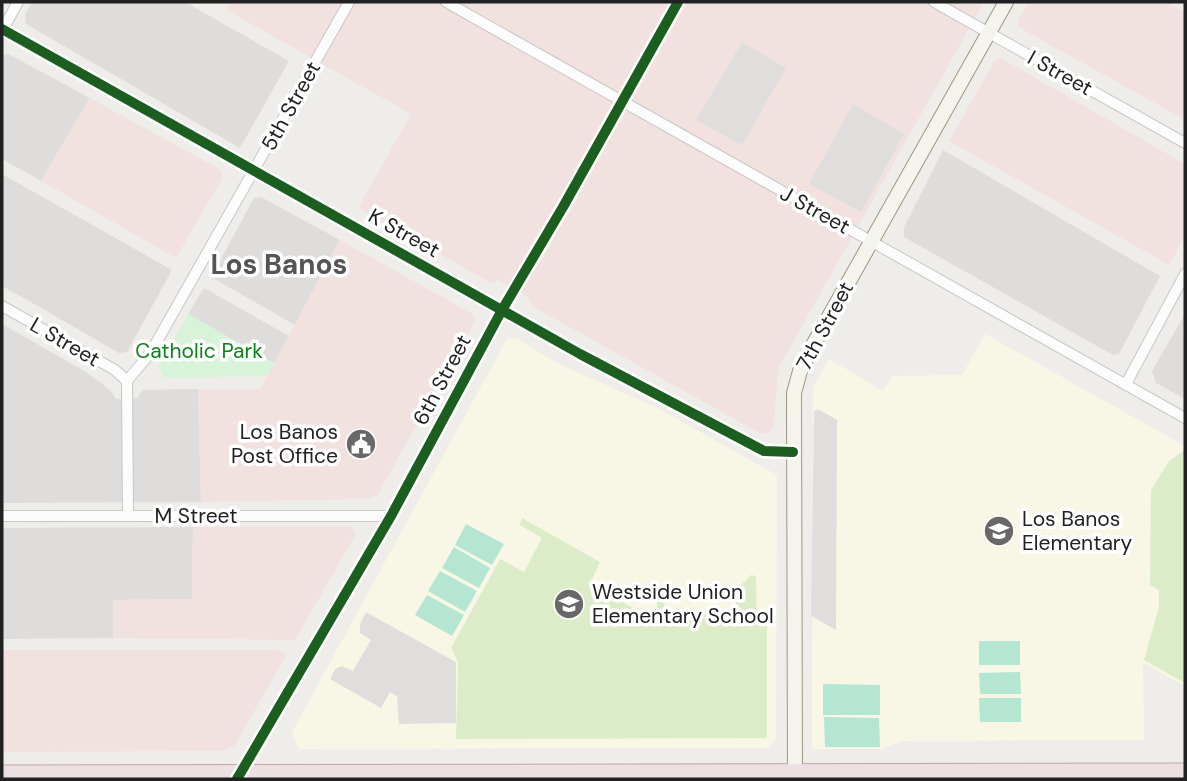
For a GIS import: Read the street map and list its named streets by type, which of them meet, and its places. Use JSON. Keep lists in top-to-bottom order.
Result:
{
  "streets": {
    "street": [
      "I Street",
      "5th Street",
      "J Street",
      "K Street",
      "7th Street",
      "L Street",
      "6th Street",
      "M Street"
    ]
  },
  "crossings": [
    ["I Street", "7th Street"],
    ["5th Street", "K Street"],
    ["5th Street", "L Street"],
    ["J Street", "7th Street"],
    ["J Street", "6th Street"],
    ["K Street", "7th Street"],
    ["K Street", "6th Street"],
    ["6th Street", "M Street"]
  ],
  "districts": ["Los Banos"],
  "parks": ["Catholic Park"],
  "places": {
    "public building": ["Los Banos Post Office"],
    "school or university": ["Los Banos Elementary", "Westside Union Elementary School"]
  }
}
